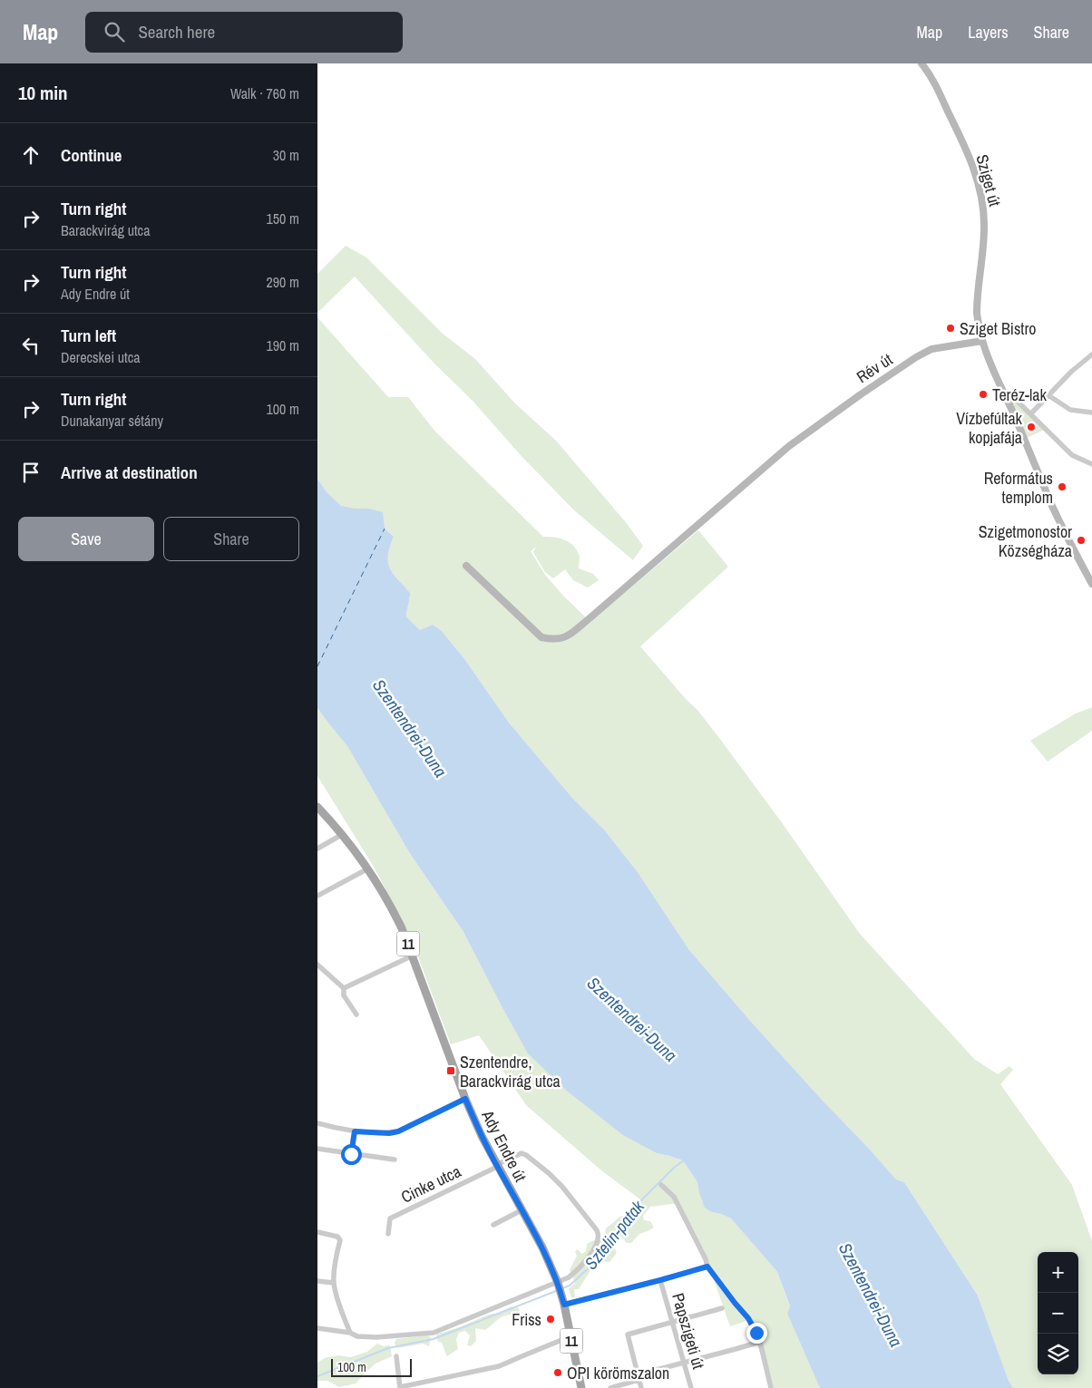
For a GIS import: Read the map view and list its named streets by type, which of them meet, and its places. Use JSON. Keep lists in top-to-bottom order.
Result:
{
  "streets": {
    "main road": ["11", "Ady Endre út"],
    "street": [
      "Sziget út",
      "Rév út",
      "Cinke utca",
      "Papszigeti út"
    ]
  },
  "crossings": [
    ["Sziget út", "Rév út"],
    ["Ady Endre út", "Cinke utca"]
  ],
  "water": ["Szentendrei-Duna", "Sztelin-patak"],
  "places": {
    "other": [
      "Sziget Bistro",
      "Teréz-lak",
      "Vízbefúltak kopjafája",
      "Református templom",
      "Szigetmonostor Községháza",
      "Friss",
      "OPI körömszalon"
    ],
    "transit": ["Szentendre, Barackvirág utca"]
  },
  "scale_bar": "100 m",
  "page": {
    "header": "Map",
    "search": "Search here",
    "nav": ["Map", "Layers", "Share"],
    "heading": ["10 min", "Walk · 760 m"],
    "list": [
      ["Continue", "30 m"],
      ["Turn right", "Barackvirág utca", "150 m"],
      ["Turn right", "Ady Endre út", "290 m"],
      ["Turn left", "Derecskei utca", "190 m"],
      ["Turn right", "Dunakanyar sétány", "100 m"],
      "Arrive at destination"
    ],
    "buttons": ["Save", "Share"],
    "map_buttons": ["+", "−"],
    "scale": "100 m"
  }
}
